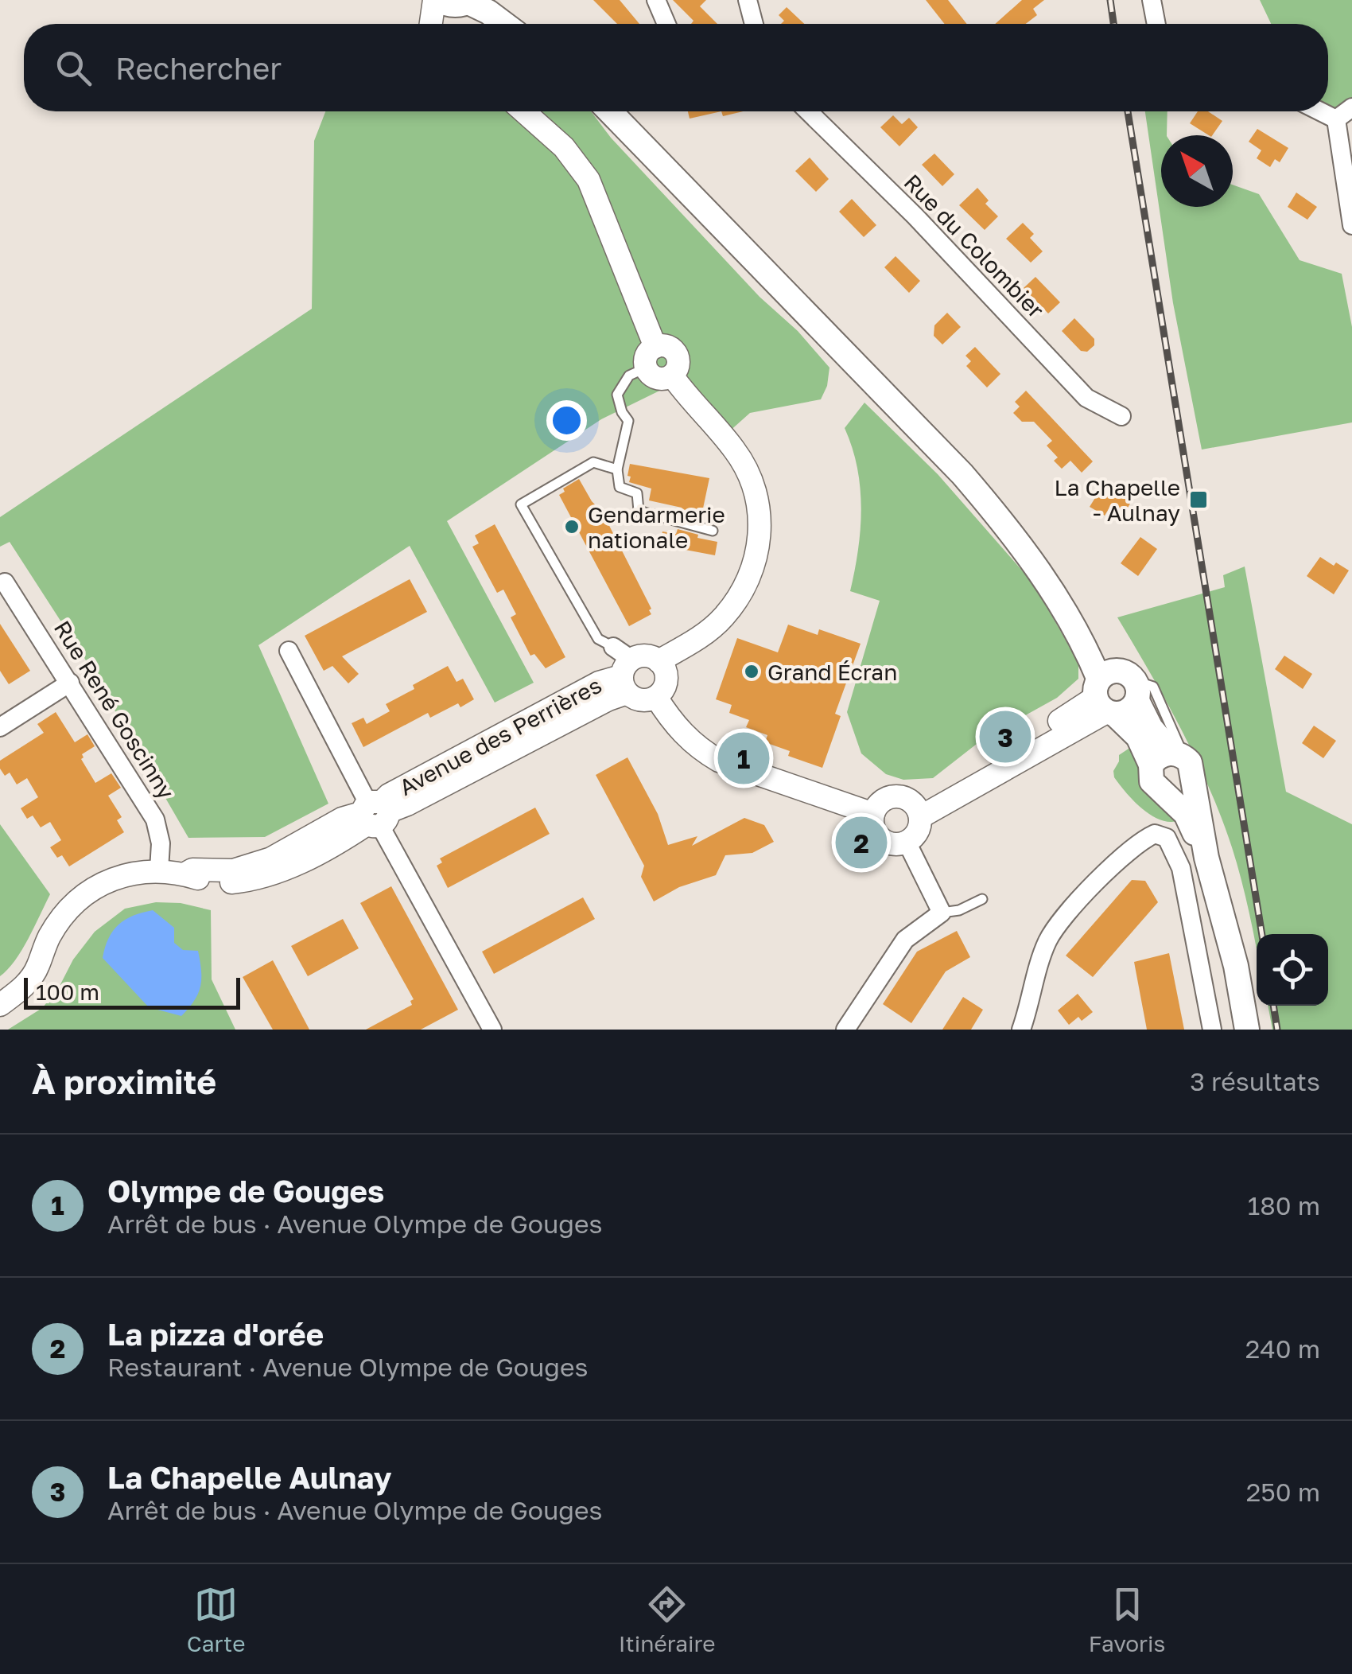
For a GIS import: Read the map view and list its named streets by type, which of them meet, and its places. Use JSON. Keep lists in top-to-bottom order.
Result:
{
  "streets": {
    "street": ["Rue du Colombier", "Rue René Goscinny", "Avenue des Perrières"]
  },
  "crossings": [
    ["Rue René Goscinny", "Avenue des Perrières"]
  ],
  "places": {
    "transit": ["La Chapelle - Aulnay"],
    "other": ["Gendarmerie nationale", "Grand Écran"]
  },
  "scale_bar": "100 m",
  "north": "top left",
  "page": {
    "search": "Rechercher",
    "pins": ["3", "1", "2"],
    "scale": "100 m",
    "heading": ["À proximité", "3 résultats"],
    "list": [
      {
        "mark": "1",
        "name": "Olympe de Gouges",
        "note": "Arrêt de bus · Avenue Olympe de Gouges",
        "value": "180 m"
      },
      {
        "mark": "2",
        "name": "La pizza d'orée",
        "note": "Restaurant · Avenue Olympe de Gouges",
        "value": "240 m"
      },
      {
        "mark": "3",
        "name": "La Chapelle Aulnay",
        "note": "Arrêt de bus · Avenue Olympe de Gouges",
        "value": "250 m"
      }
    ],
    "nav": ["Carte", "Itinéraire", "Favoris"]
  }
}
